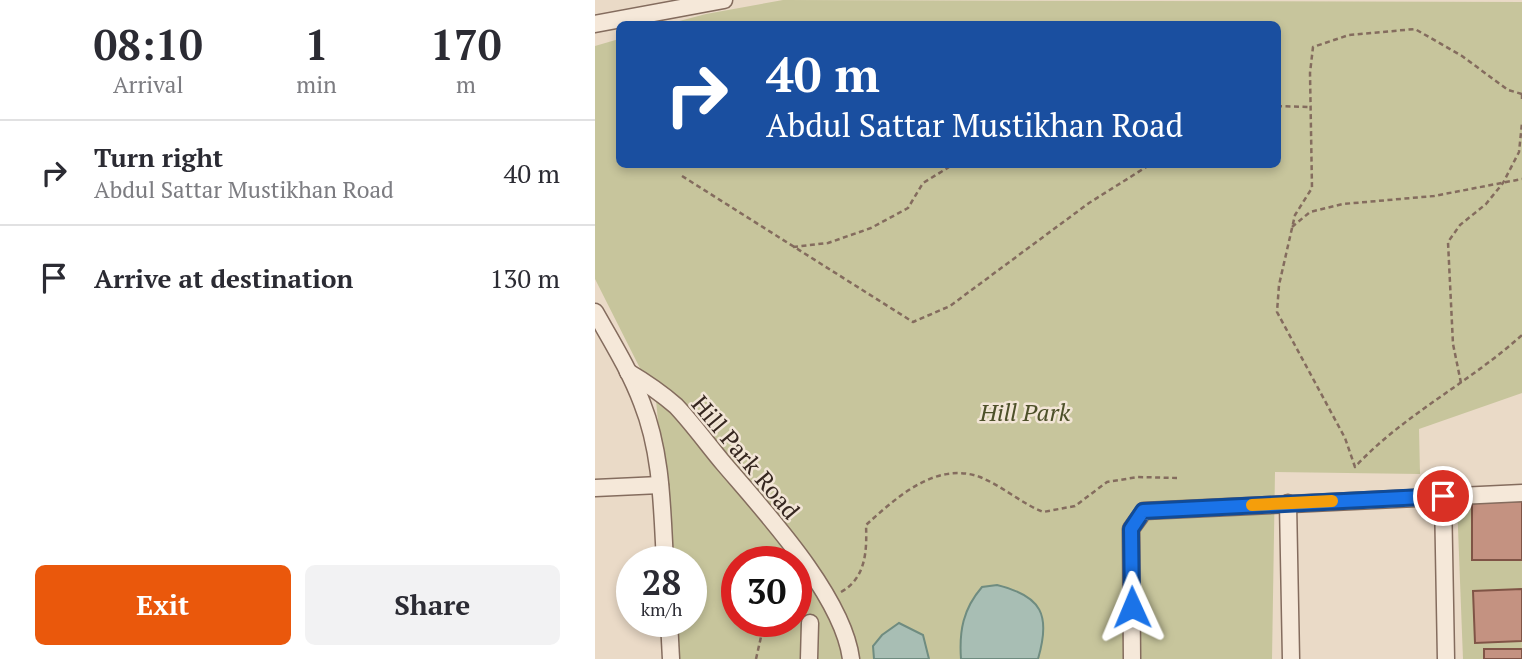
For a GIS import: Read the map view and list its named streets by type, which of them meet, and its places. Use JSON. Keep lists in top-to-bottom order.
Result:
{
  "streets": {
    "street": ["Hill Park Road"]
  },
  "parks": ["Hill Park"],
  "page": {
    "eta": [
      "08:10",
      "Arrival",
      "1",
      "min",
      "170",
      "m"
    ],
    "turn": ["40 m", "Abdul Sattar Mustikhan Road"],
    "list": [
      {
        "name": "Turn right",
        "note": "Abdul Sattar Mustikhan Road",
        "value": "40 m"
      },
      {
        "name": "Arrive at destination",
        "value": "130 m"
      }
    ],
    "speed": "28 km/h",
    "limit": "30",
    "buttons": ["Exit", "Share"]
  }
}
